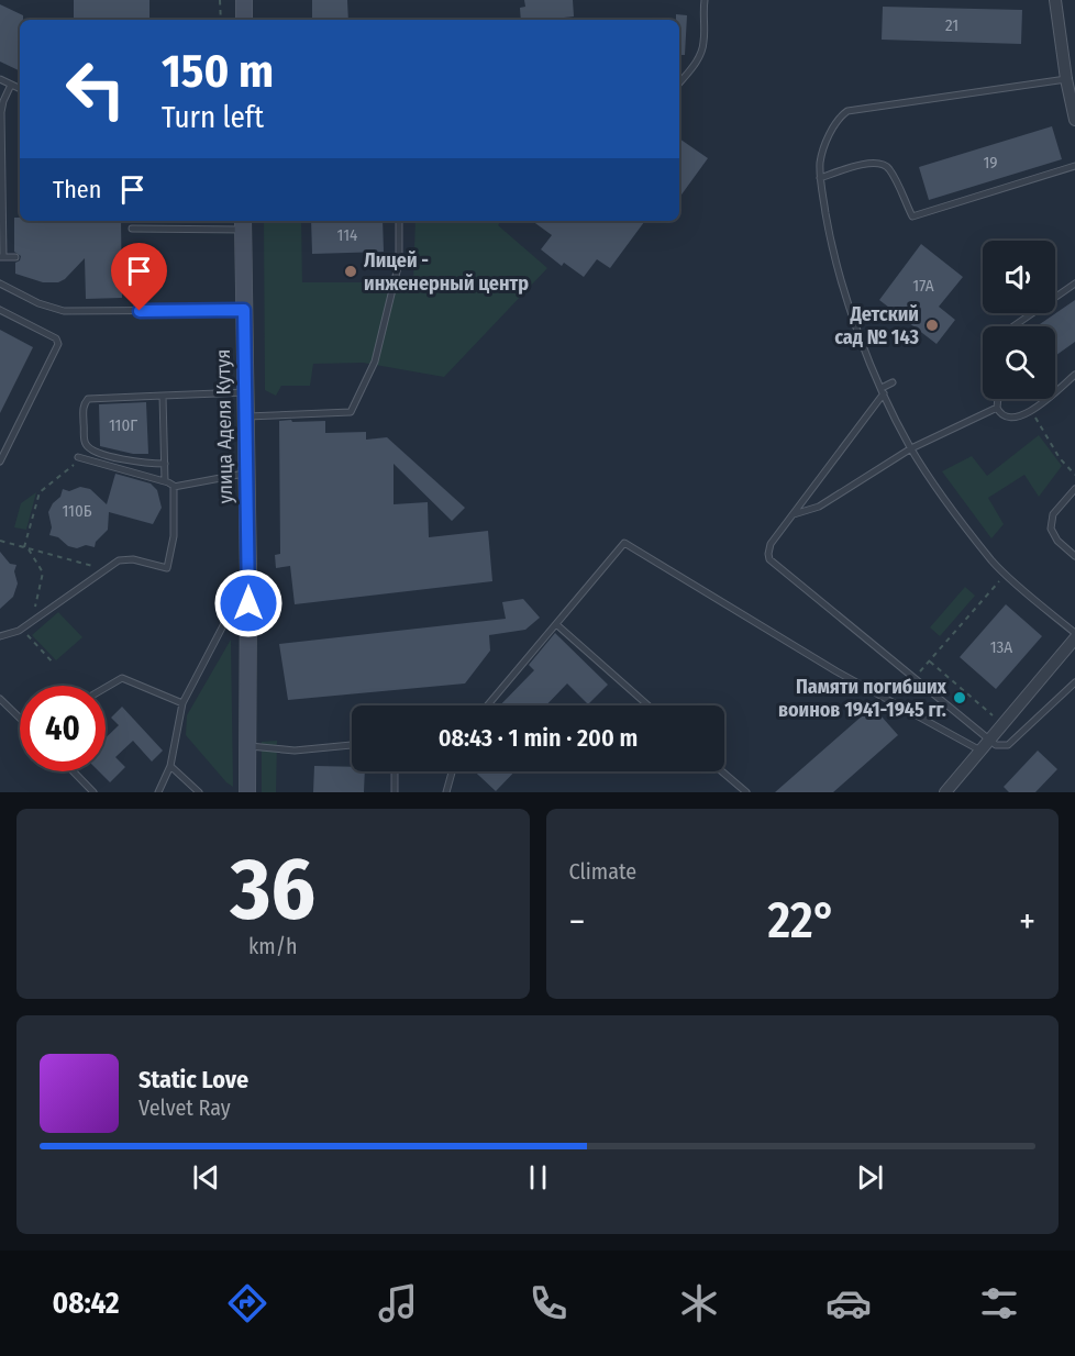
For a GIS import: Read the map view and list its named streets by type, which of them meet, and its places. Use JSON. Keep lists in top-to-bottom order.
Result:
{
  "streets": {
    "street": ["улица Аделя Кутуя"]
  },
  "places": ["Лицей - инженерный центр", "Детский сад № 143", "Памяти погибших воинов 1941-1945 гг."],
  "house_numbers": [
    "21",
    "19",
    "114",
    "17А",
    "110Г",
    "110Б",
    "13А"
  ],
  "page": {
    "turn": ["150 m", "Turn left"],
    "then": "Then",
    "limit": "40",
    "trip": "08:43 · 1 min · 200 m",
    "tile": [
      ["36", "km/h"],
      "Climate"
    ],
    "heat": ["−", "22°", "+"],
    "song": ["Static Love", "Velvet Ray"],
    "tabs": "08:42"
  }
}
